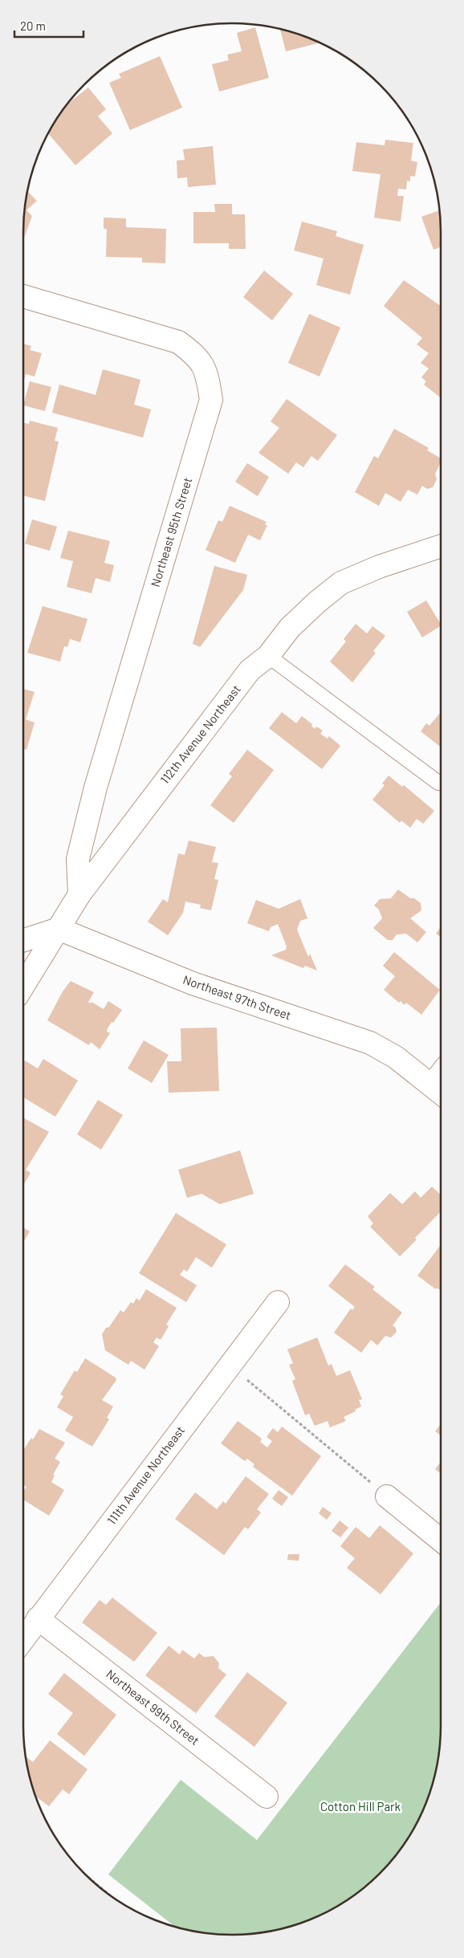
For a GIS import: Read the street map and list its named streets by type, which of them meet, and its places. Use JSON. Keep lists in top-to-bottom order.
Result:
{
  "streets": {
    "street": [
      "Northeast 95th Street",
      "112th Avenue Northeast",
      "Northeast 97th Street",
      "111th Avenue Northeast",
      "Northeast 99th Street"
    ]
  },
  "crossings": [
    ["Northeast 95th Street", "112th Avenue Northeast"],
    ["112th Avenue Northeast", "Northeast 97th Street"],
    ["111th Avenue Northeast", "Northeast 99th Street"]
  ],
  "parks": ["Cotton Hill Park"],
  "scale_bar": "20 m"
}
